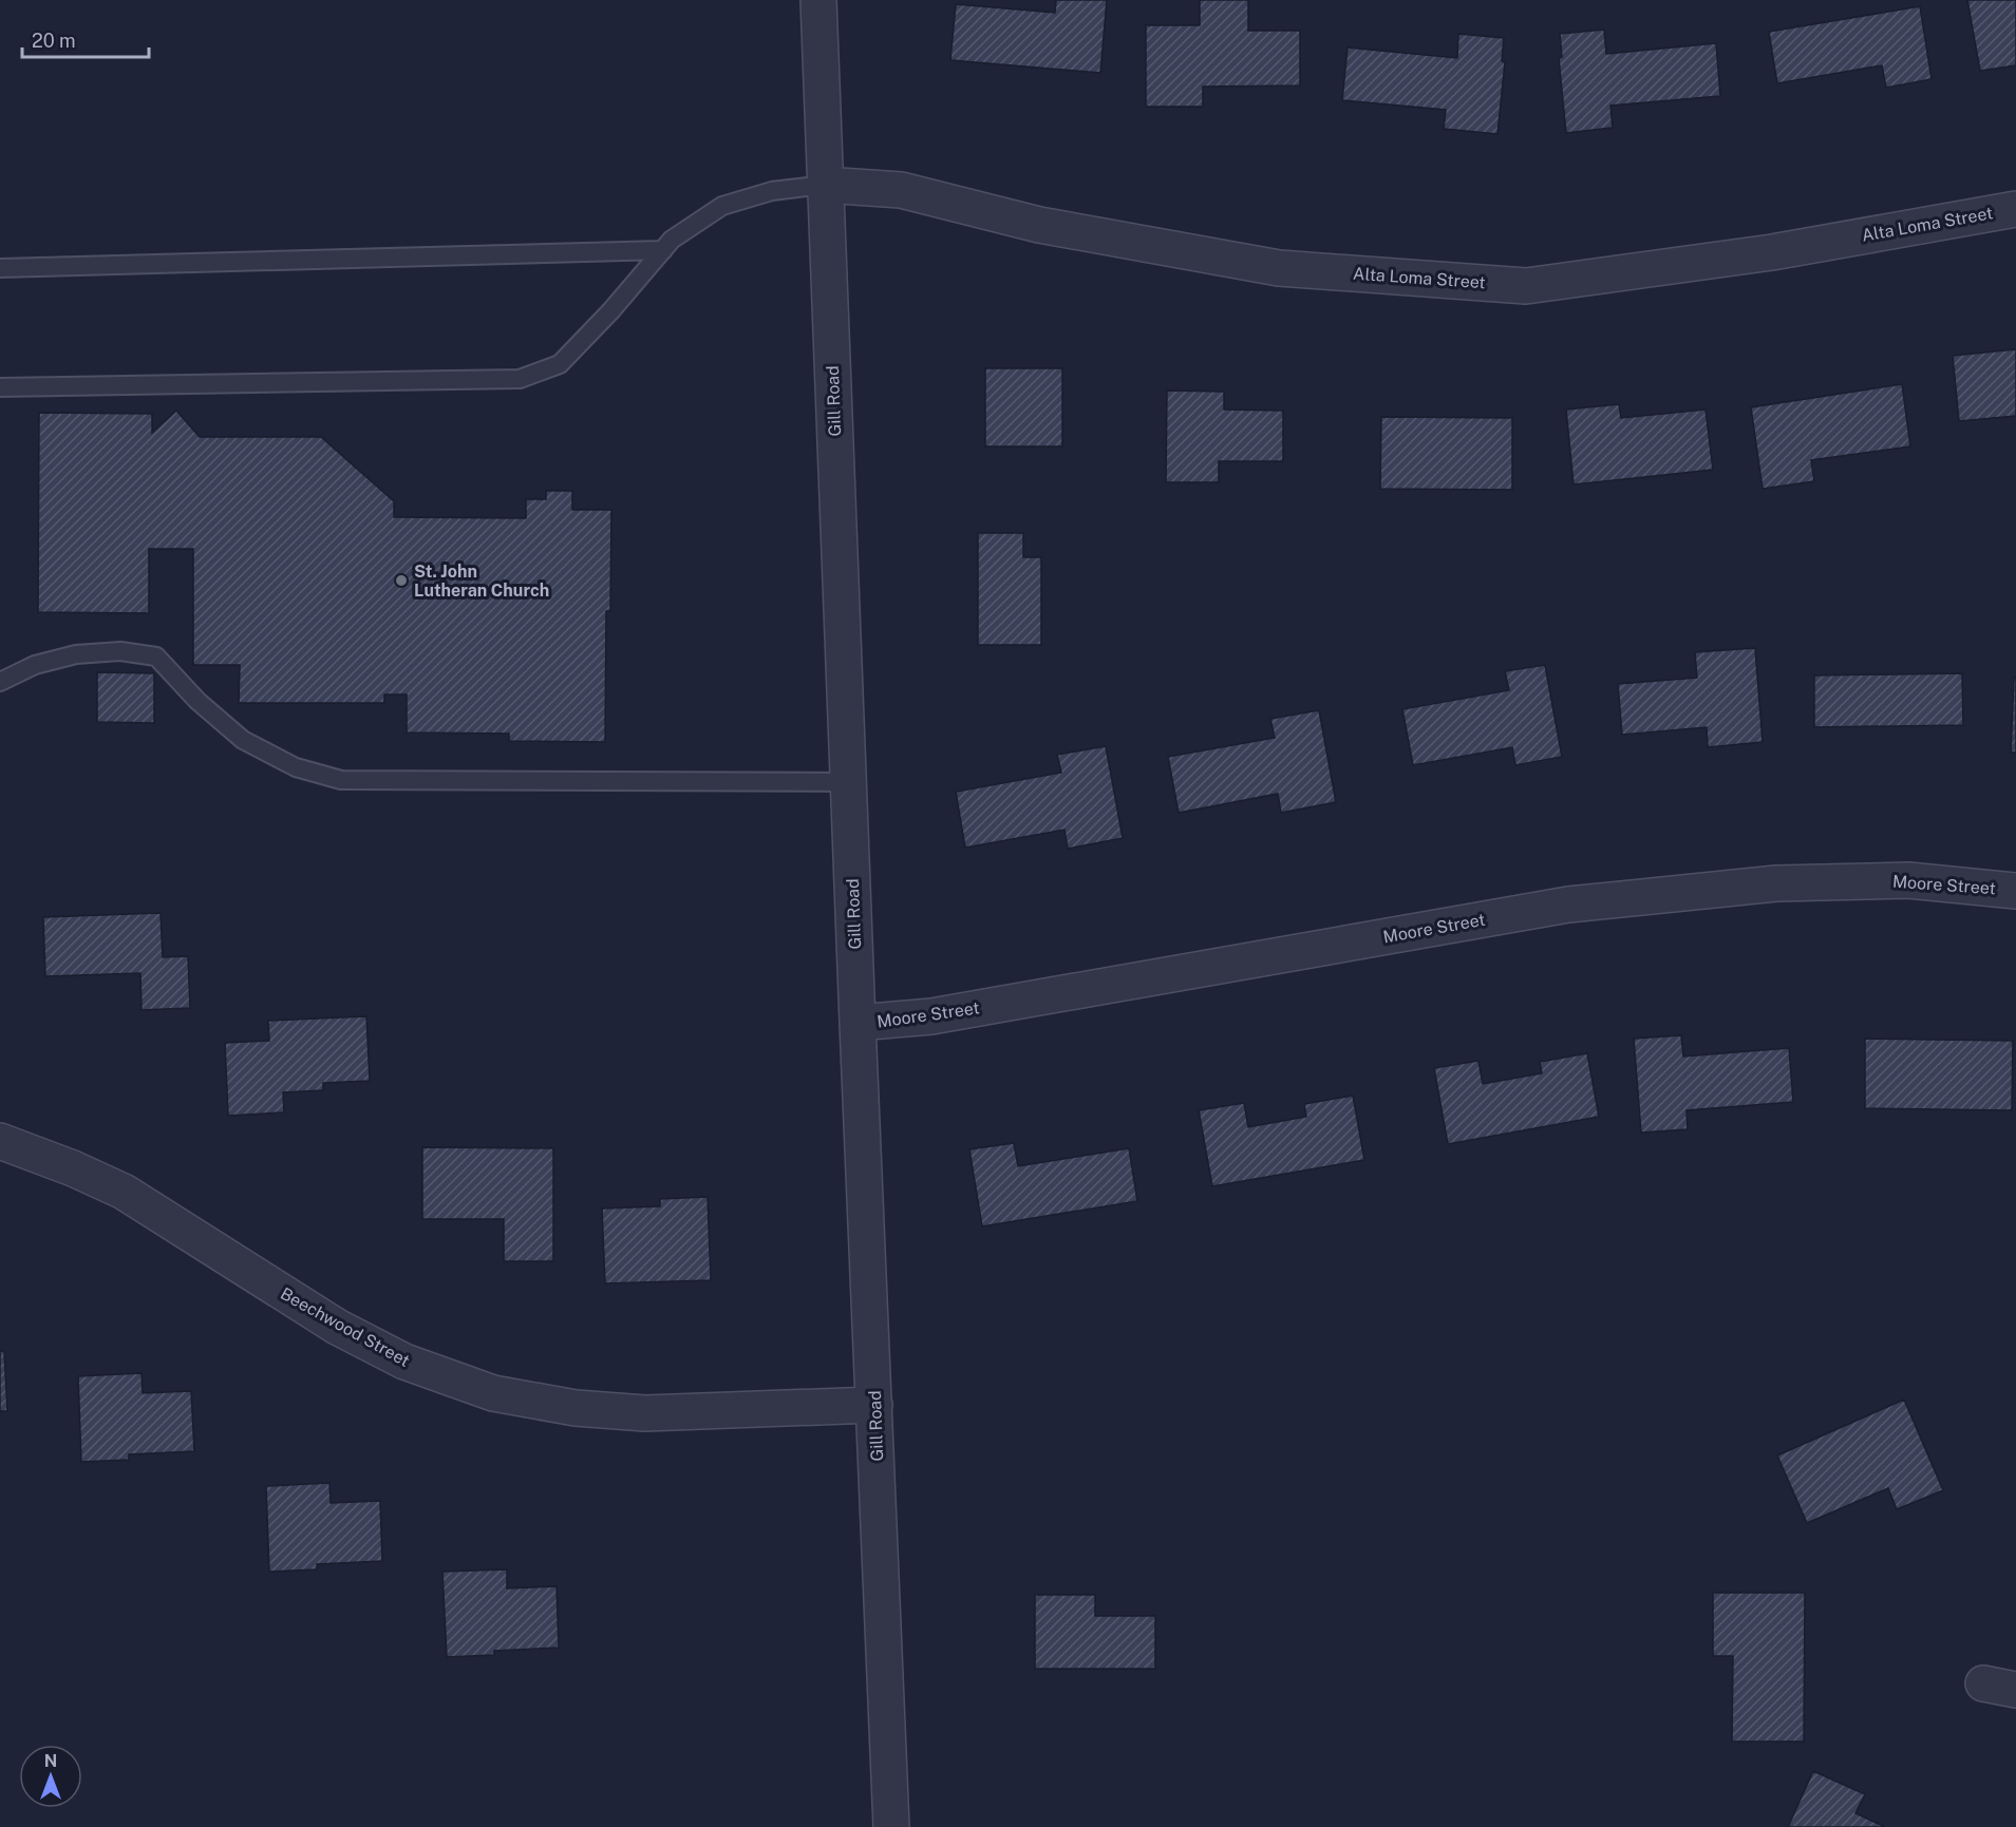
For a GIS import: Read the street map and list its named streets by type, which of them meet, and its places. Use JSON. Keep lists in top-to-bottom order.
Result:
{
  "streets": {
    "street": [
      "Alta Loma Street",
      "Gill Road",
      "Moore Street",
      "Beechwood Street"
    ]
  },
  "crossings": [
    ["Alta Loma Street", "Gill Road"],
    ["Gill Road", "Moore Street"],
    ["Gill Road", "Beechwood Street"]
  ],
  "places": ["St. John Lutheran Church"],
  "scale_bar": "20 m",
  "north": "top"
}
